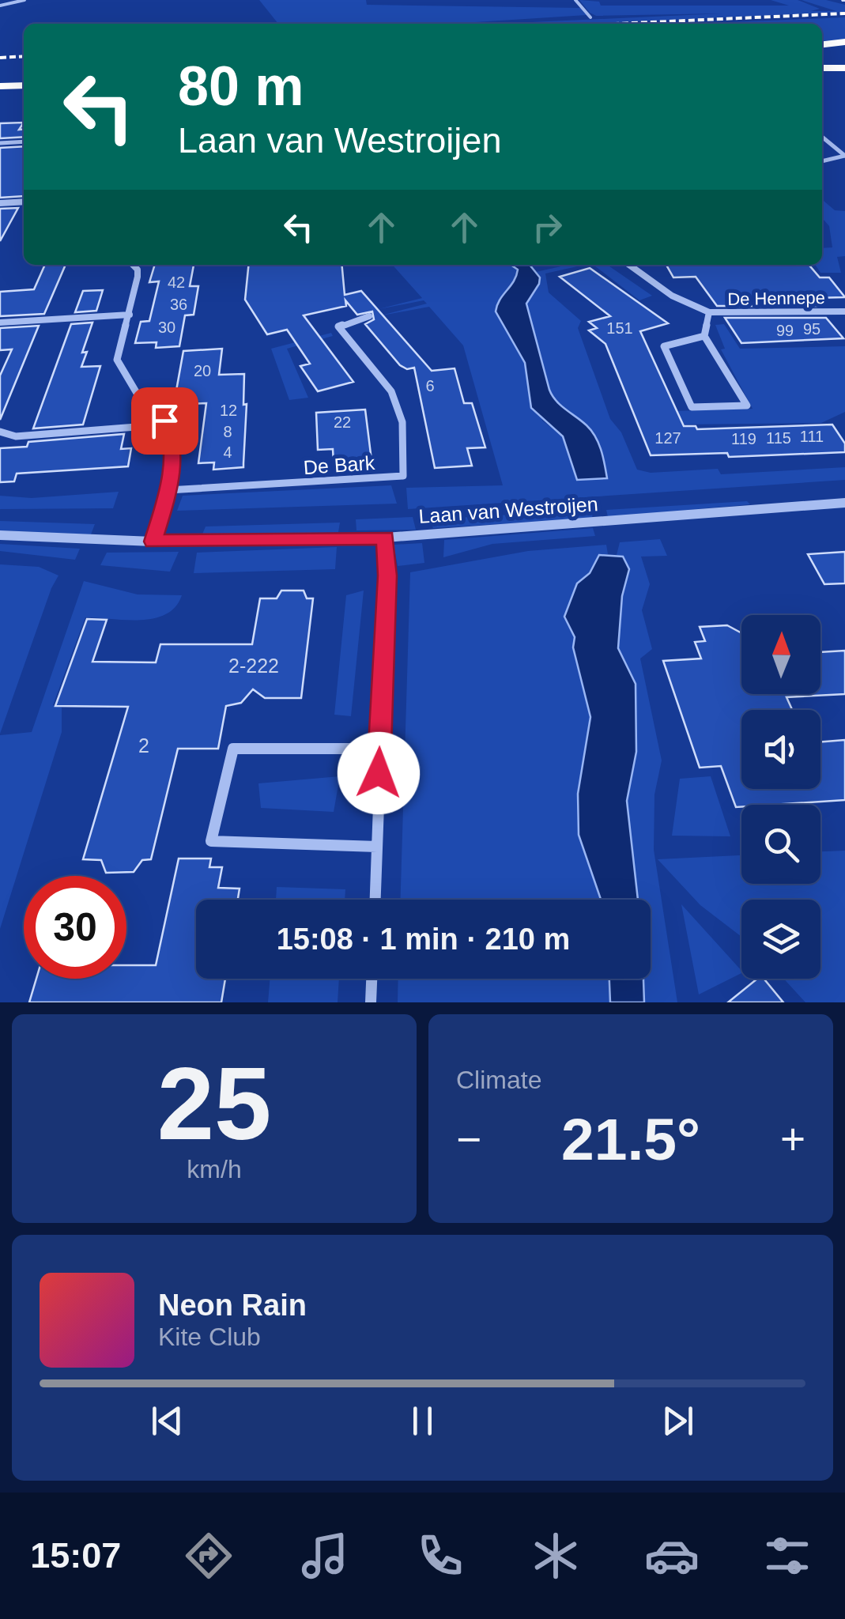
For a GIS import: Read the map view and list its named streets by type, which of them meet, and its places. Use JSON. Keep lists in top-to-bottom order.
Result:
{
  "streets": {
    "street": ["De Hennepe", "De Bark", "Laan van Westroijen"]
  },
  "house_numbers": [
    "42",
    "36",
    "30",
    "151",
    "95",
    "99",
    "20",
    "6",
    "12",
    "22",
    "8",
    "111",
    "127",
    "115",
    "119",
    "4",
    "2-222",
    "2"
  ],
  "north": "top",
  "page": {
    "turn": ["80 m", "Laan van Westroijen"],
    "limit": "30",
    "trip": "15:08 · 1 min · 210 m",
    "tile": [
      ["25", "km/h"],
      "Climate"
    ],
    "heat": ["−", "21.5°", "+"],
    "song": ["Neon Rain", "Kite Club"],
    "tabs": "15:07"
  }
}
